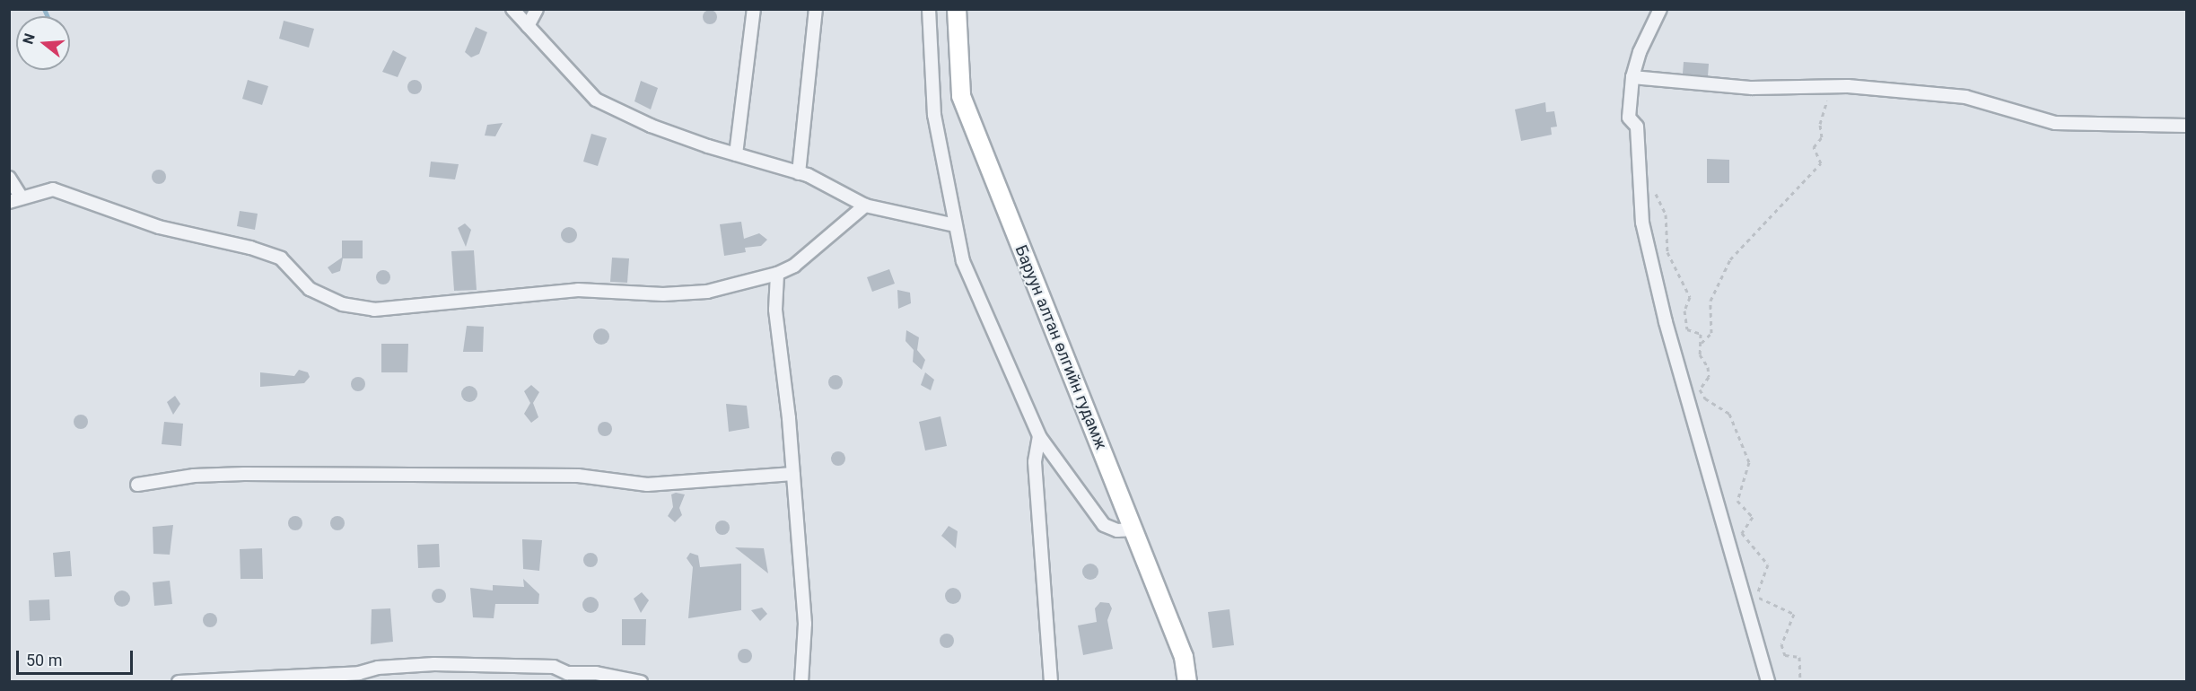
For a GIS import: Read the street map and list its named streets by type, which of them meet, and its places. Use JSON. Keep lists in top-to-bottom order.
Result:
{
  "streets": {
    "main road": ["Баруун алтан өлгийн гудамж"]
  },
  "scale_bar": "50 m",
  "north": "left"
}
